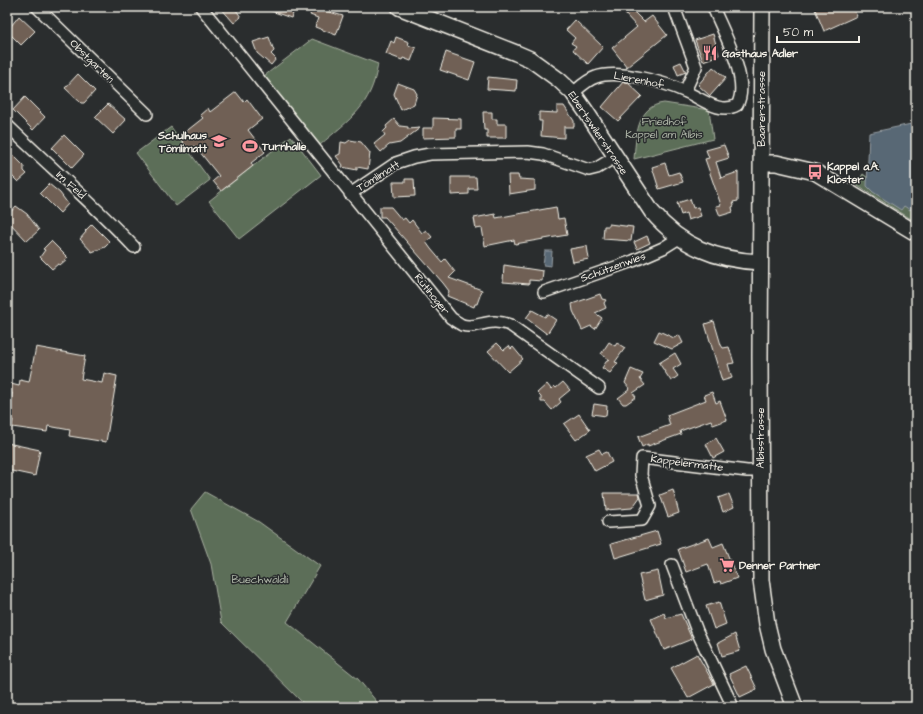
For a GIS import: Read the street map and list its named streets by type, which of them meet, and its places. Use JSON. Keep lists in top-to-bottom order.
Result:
{
  "streets": {
    "street": [
      "Obstgarten",
      "Lierenhof",
      "Baarerstrasse",
      "Ebertswilerstrasse",
      "Tömlimatt",
      "Im Feld",
      "Schützenwies",
      "Rütihoger",
      "Albisstrasse",
      "Kappelermatte"
    ]
  },
  "crossings": [
    ["Lierenhof", "Ebertswilerstrasse"],
    ["Baarerstrasse", "Albisstrasse"],
    ["Ebertswilerstrasse", "Tömlimatt"],
    ["Ebertswilerstrasse", "Schützenwies"],
    ["Ebertswilerstrasse", "Albisstrasse"],
    ["Tömlimatt", "Rütihoger"],
    ["Albisstrasse", "Kappelermatte"]
  ],
  "parks": ["Friedhof Kappel am Albis", "Buechwäldli"],
  "places": {
    "restaurant": ["Gasthaus Adler"],
    "school or university": ["Schulhaus Tömlimatt"],
    "sports": ["Turnhalle"],
    "bus stop": ["Kappel a.A. Kloster"],
    "supermarket": ["Denner Partner"]
  },
  "scale_bar": "50 m"
}
